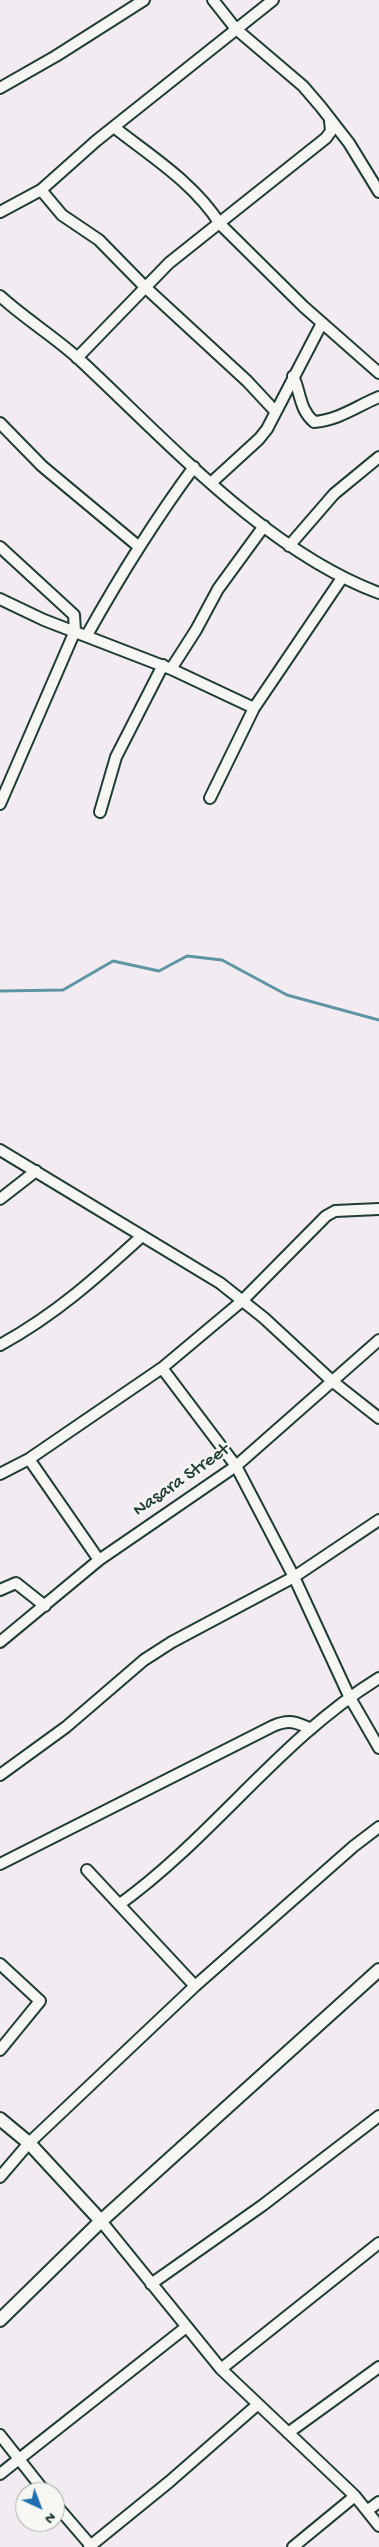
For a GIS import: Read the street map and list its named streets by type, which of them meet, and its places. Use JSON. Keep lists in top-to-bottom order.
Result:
{
  "streets": {
    "street": ["Nasara Street"]
  },
  "north": "bottom right"
}
